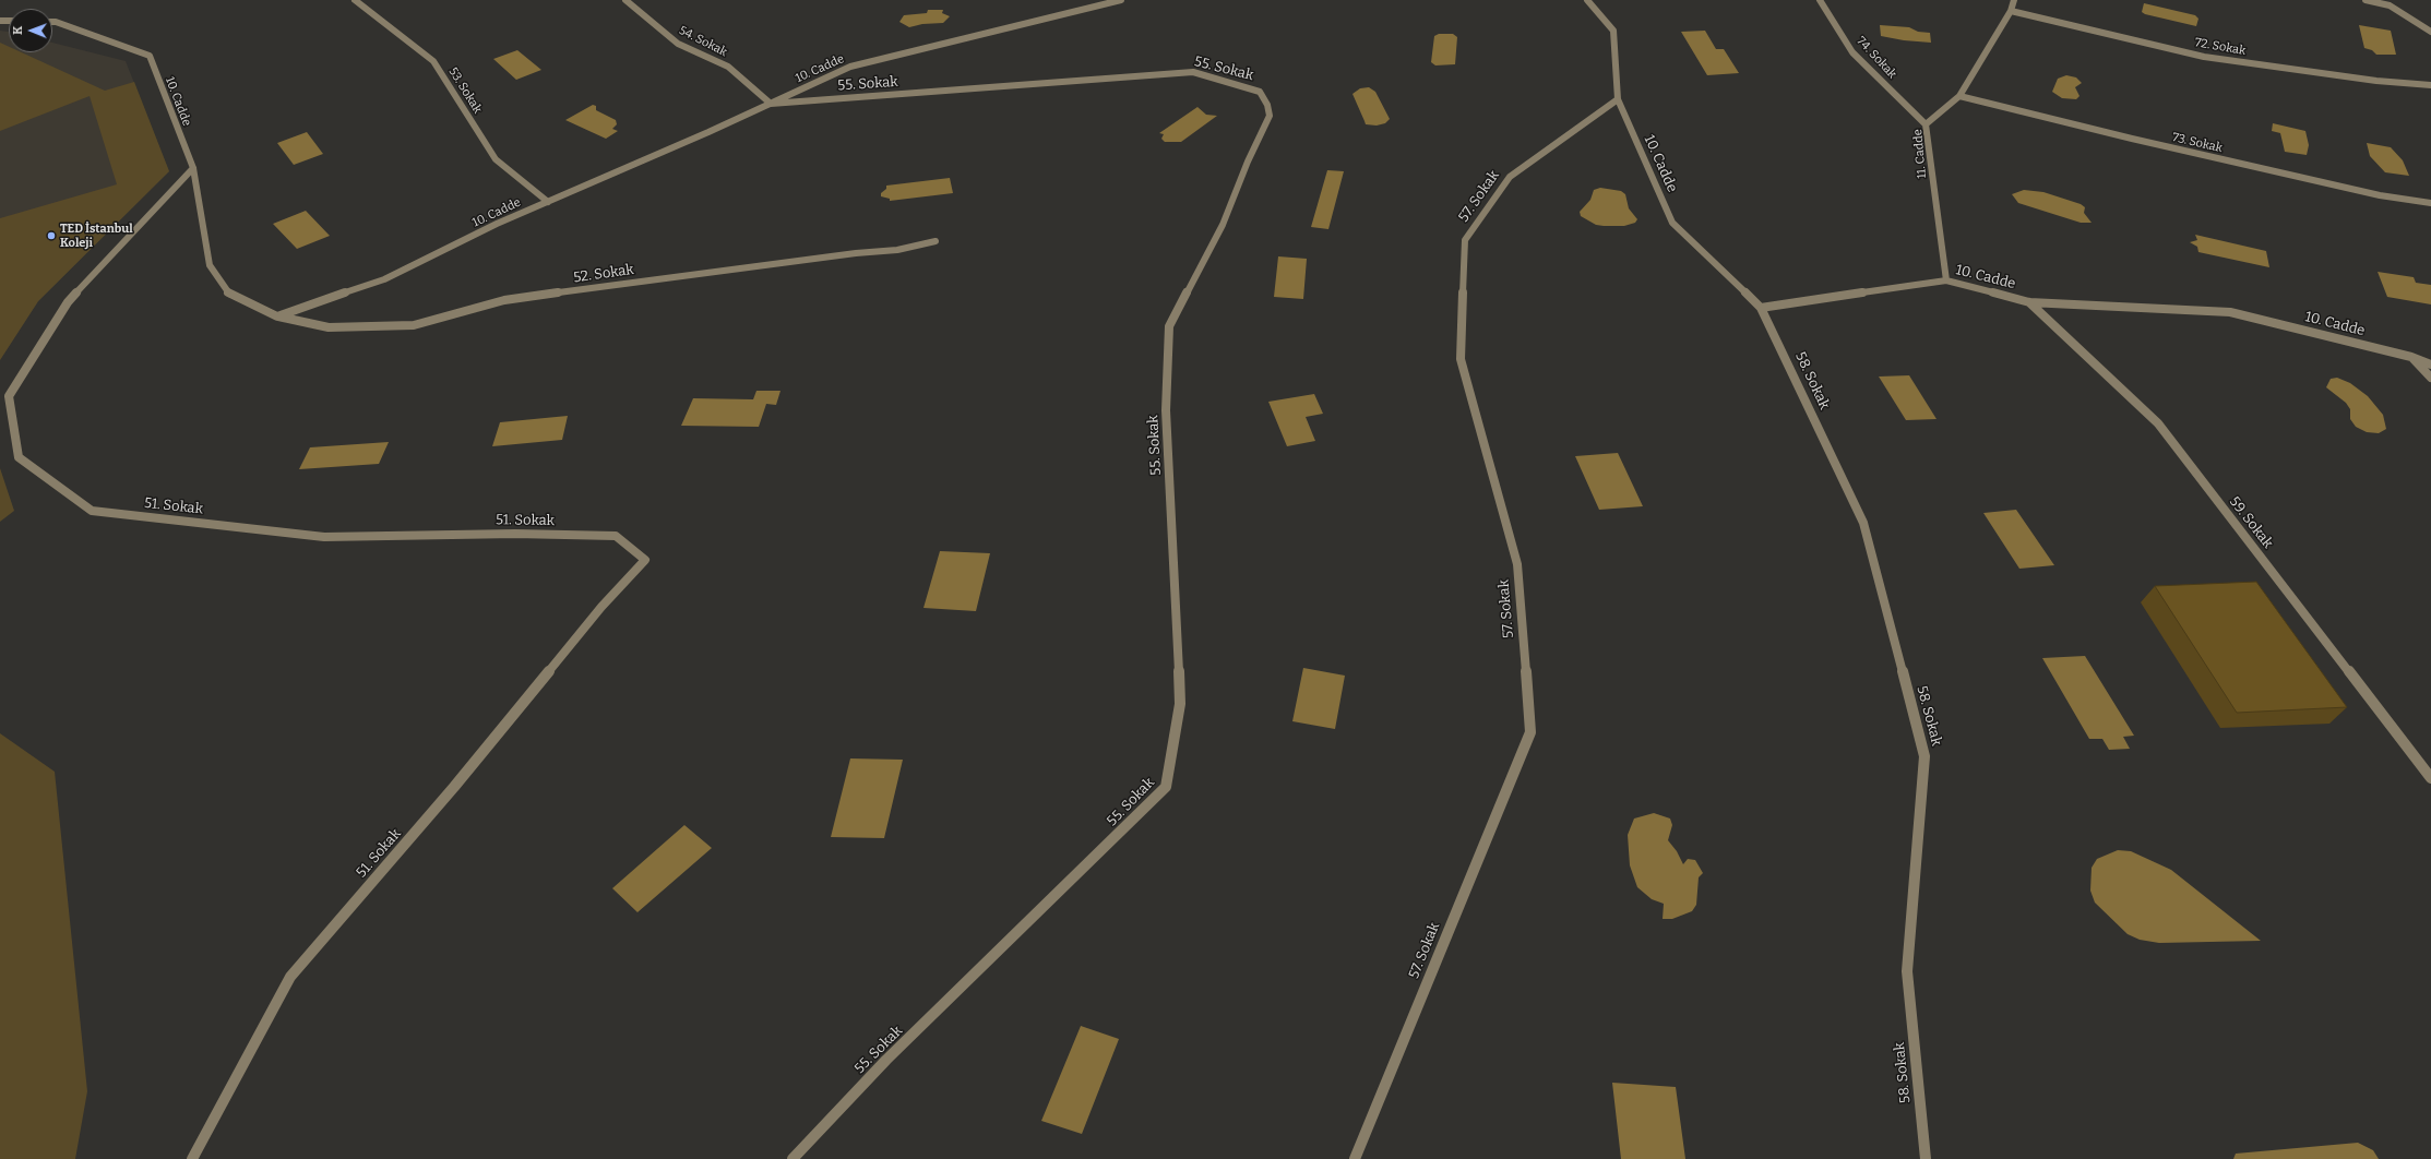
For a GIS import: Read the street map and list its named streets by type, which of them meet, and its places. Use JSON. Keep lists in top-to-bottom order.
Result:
{
  "streets": {
    "street": [
      "54. Sokak",
      "72. Sokak",
      "74. Sokak",
      "10. Cadde",
      "55. Sokak",
      "53. Sokak",
      "73. Sokak",
      "11. Cadde",
      "57. Sokak",
      "52. Sokak",
      "58. Sokak",
      "51. Sokak",
      "59. Sokak"
    ]
  },
  "crossings": [
    ["54. Sokak", "10. Cadde"],
    ["54. Sokak", "55. Sokak"],
    ["72. Sokak", "11. Cadde"],
    ["74. Sokak", "11. Cadde"],
    ["10. Cadde", "55. Sokak"],
    ["10. Cadde", "53. Sokak"],
    ["10. Cadde", "11. Cadde"],
    ["10. Cadde", "57. Sokak"],
    ["10. Cadde", "52. Sokak"],
    ["10. Cadde", "58. Sokak"],
    ["10. Cadde", "51. Sokak"],
    ["10. Cadde", "59. Sokak"],
    ["73. Sokak", "11. Cadde"]
  ],
  "places": ["TED İstanbul Koleji"],
  "north": "left"
}
